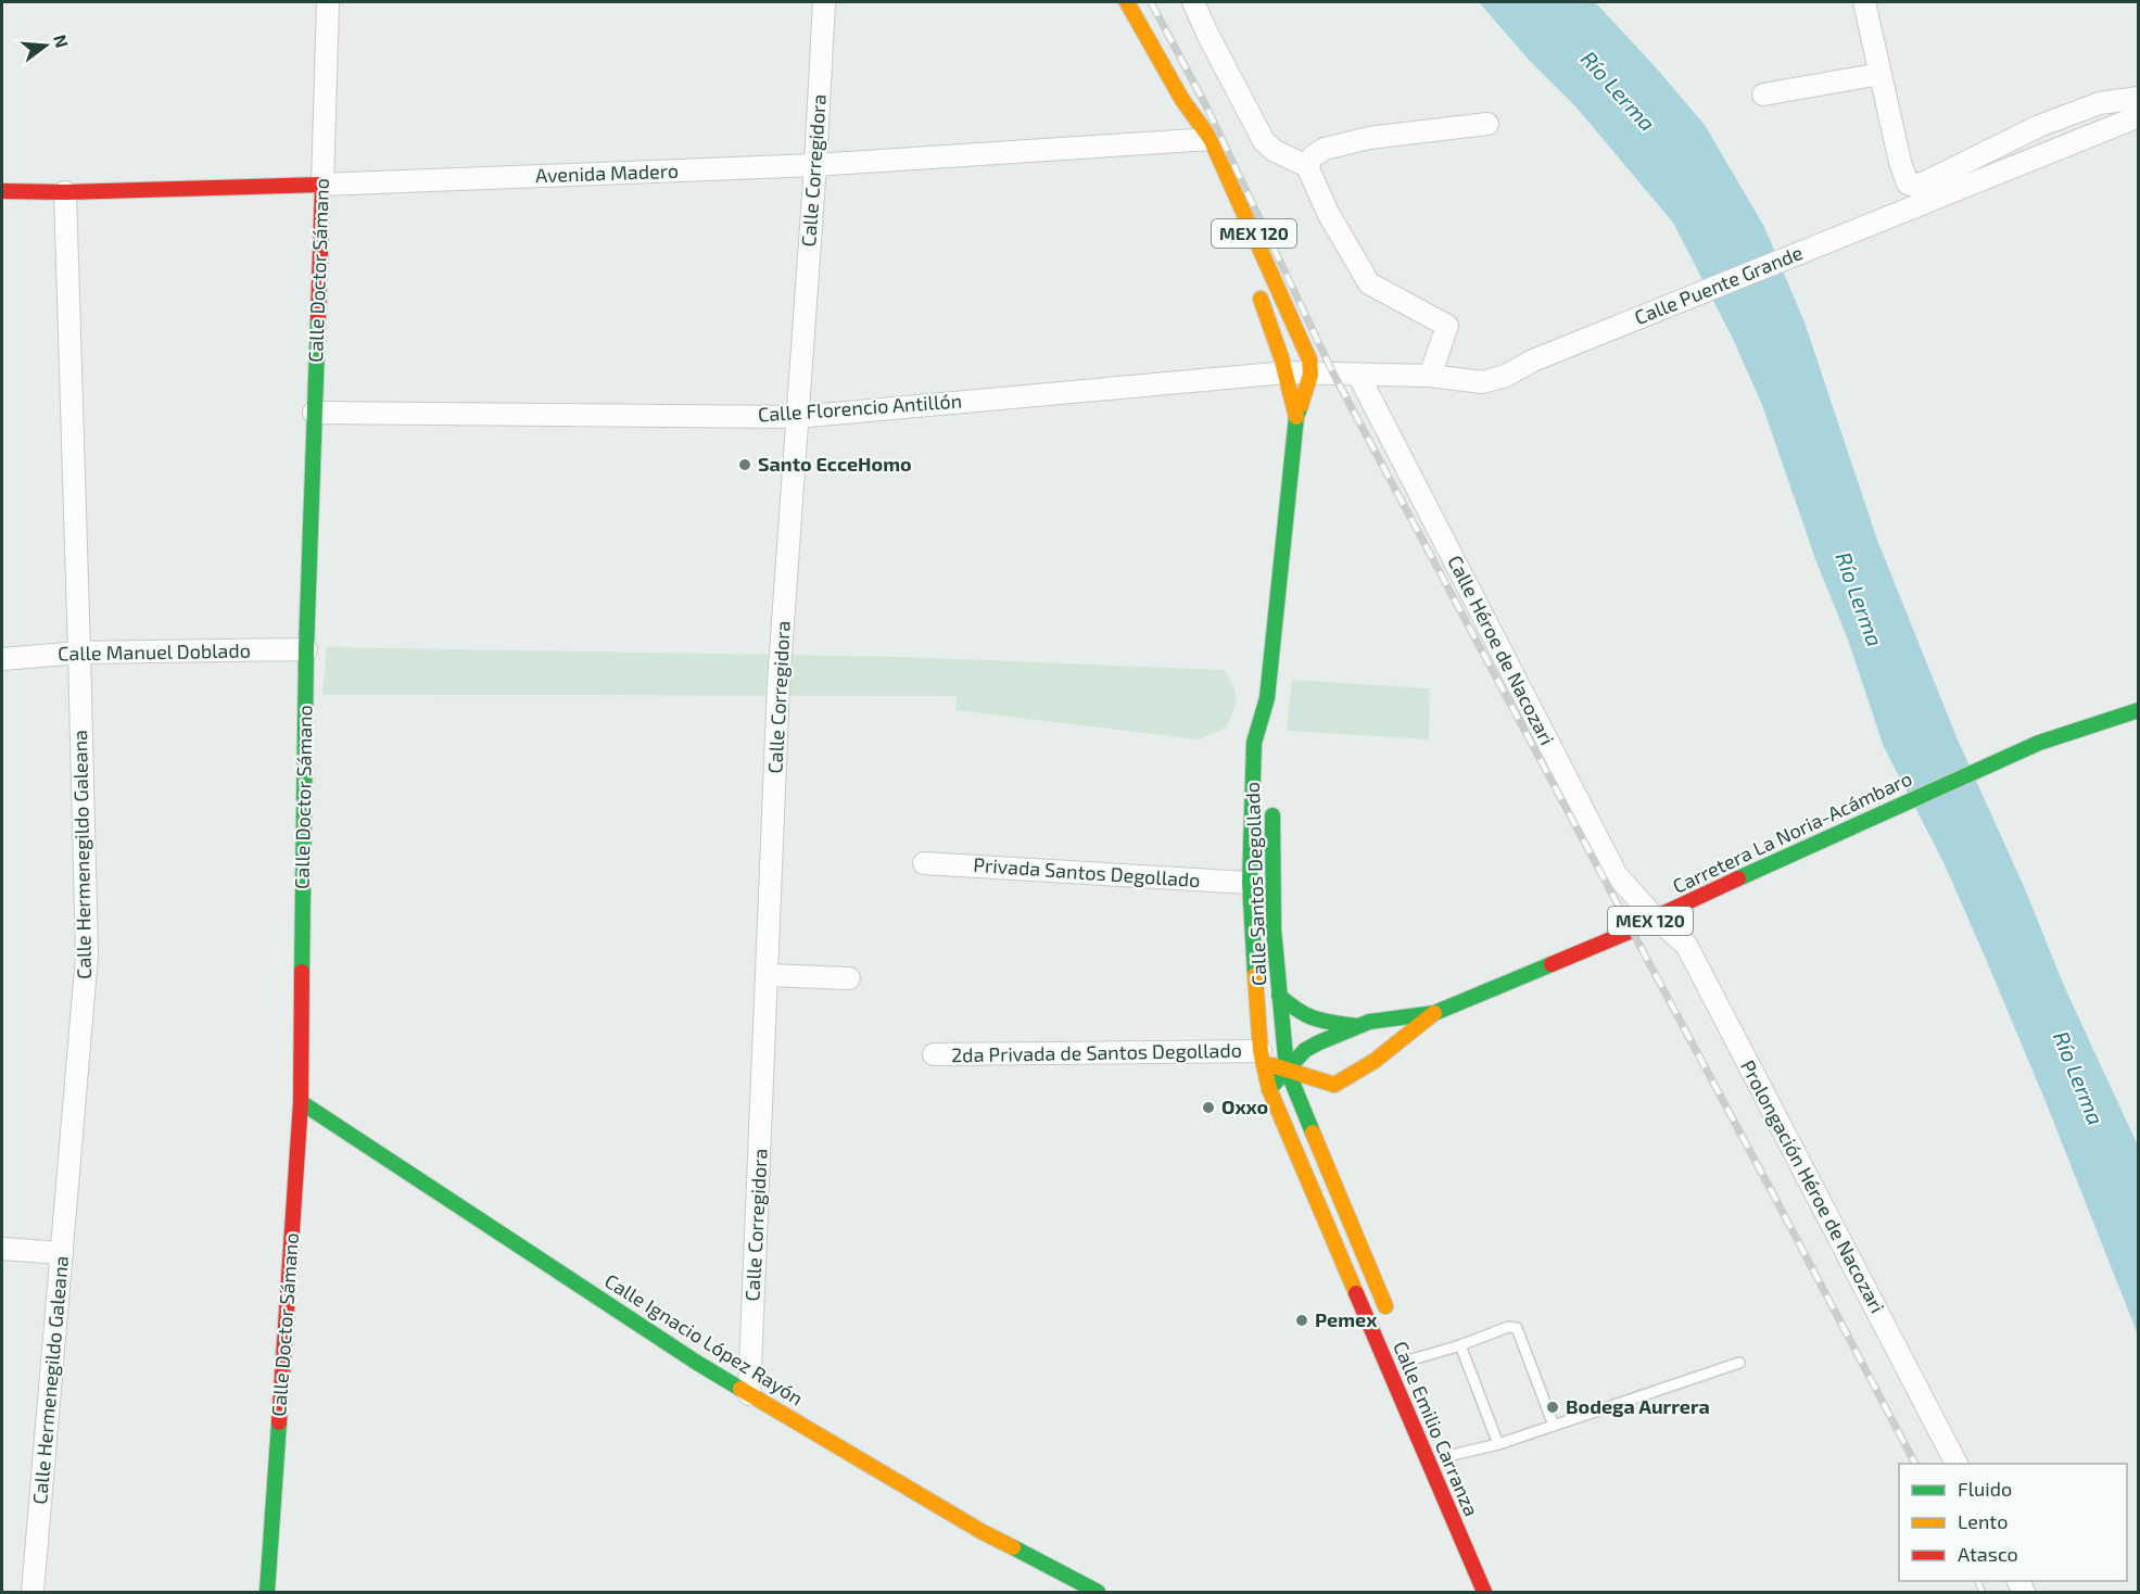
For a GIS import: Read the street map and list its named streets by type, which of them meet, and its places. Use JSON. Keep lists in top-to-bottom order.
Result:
{
  "streets": {
    "main road": [
      "Avenida Madero",
      "MEX 120",
      "Calle Doctor Sámano",
      "Carretera La Noria-Acámbaro",
      "Calle Santos Degollado",
      "Calle Ignacio López Rayón",
      "Calle Emilio Carranza"
    ],
    "street": [
      "Calle Corregidora",
      "Calle Puente Grande",
      "Calle Florencio Antillón",
      "Calle Héroe de Nacozari",
      "Calle Manuel Doblado",
      "Calle Hermenegildo Galeana",
      "Privada Santos Degollado",
      "2da Privada de Santos Degollado",
      "Prolongación Héroe de Nacozari"
    ]
  },
  "crossings": [
    ["Calle Corregidora", "Avenida Madero"],
    ["Calle Corregidora", "Calle Florencio Antillón"],
    ["Calle Corregidora", "Calle Ignacio López Rayón"],
    ["Avenida Madero", "MEX 120"],
    ["Avenida Madero", "Calle Doctor Sámano"],
    ["Avenida Madero", "Calle Hermenegildo Galeana"],
    ["MEX 120", "Calle Puente Grande"],
    ["MEX 120", "Carretera La Noria-Acámbaro"],
    ["MEX 120", "Calle Santos Degollado"],
    ["Calle Doctor Sámano", "Calle Florencio Antillón"],
    ["Calle Doctor Sámano", "Calle Manuel Doblado"],
    ["Calle Doctor Sámano", "Calle Ignacio López Rayón"],
    ["Calle Puente Grande", "Calle Florencio Antillón"],
    ["Calle Puente Grande", "Calle Héroe de Nacozari"],
    ["Calle Puente Grande", "Calle Santos Degollado"],
    ["Calle Florencio Antillón", "Calle Santos Degollado"],
    ["Calle Héroe de Nacozari", "Carretera La Noria-Acámbaro"],
    ["Calle Héroe de Nacozari", "Prolongación Héroe de Nacozari"],
    ["Calle Manuel Doblado", "Calle Hermenegildo Galeana"],
    ["Carretera La Noria-Acámbaro", "Calle Santos Degollado"],
    ["Carretera La Noria-Acámbaro", "Prolongación Héroe de Nacozari"],
    ["Carretera La Noria-Acámbaro", "Calle Emilio Carranza"],
    ["Privada Santos Degollado", "Calle Santos Degollado"],
    ["Calle Santos Degollado", "2da Privada de Santos Degollado"],
    ["Calle Santos Degollado", "Calle Emilio Carranza"],
    ["2da Privada de Santos Degollado", "Calle Emilio Carranza"]
  ],
  "water": ["Río Lerma"],
  "places": [
    "Santo EcceHomo",
    "Oxxo",
    "Pemex",
    "Bodega Aurrera"
  ],
  "legend": ["Fluido", "Lento", "Atasco"],
  "north": "right"
}
